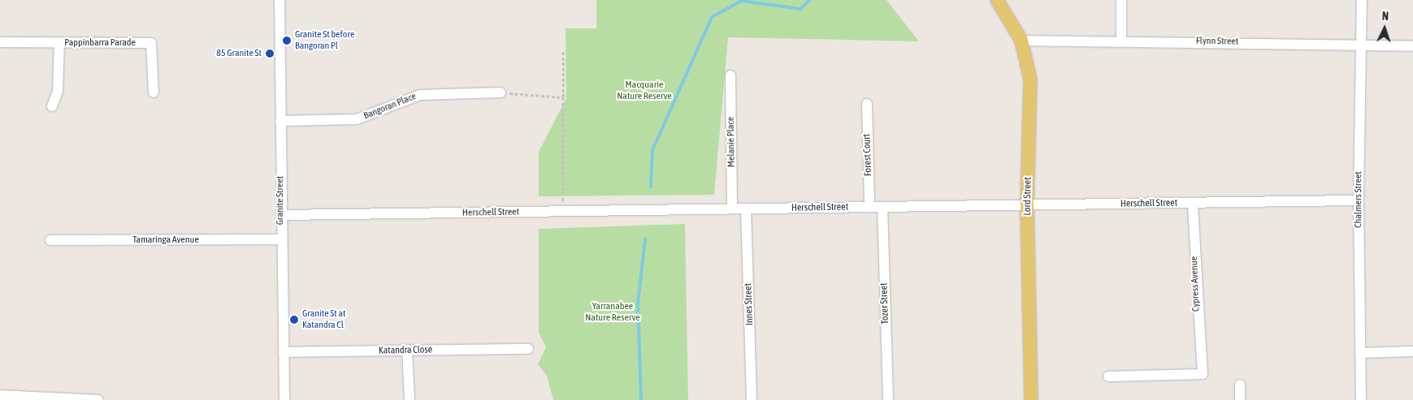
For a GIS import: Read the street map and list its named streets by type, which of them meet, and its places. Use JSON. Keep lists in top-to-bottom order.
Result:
{
  "streets": {
    "main road": ["Lord Street"],
    "street": [
      "Flynn Street",
      "Pappinbarra Parade",
      "Bangoran Place",
      "Melanie Place",
      "Forest Court",
      "Chalmers Street",
      "Granite Street",
      "Herschell Street",
      "Tamaringa Avenue",
      "Cypress Avenue",
      "Tozer Street",
      "Innes Street",
      "Katandra Close"
    ]
  },
  "crossings": [
    ["Flynn Street", "Lord Street"],
    ["Flynn Street", "Chalmers Street"],
    ["Bangoran Place", "Granite Street"],
    ["Melanie Place", "Herschell Street"],
    ["Forest Court", "Herschell Street"],
    ["Lord Street", "Herschell Street"],
    ["Chalmers Street", "Herschell Street"],
    ["Granite Street", "Herschell Street"],
    ["Granite Street", "Tamaringa Avenue"],
    ["Granite Street", "Katandra Close"],
    ["Herschell Street", "Cypress Avenue"],
    ["Herschell Street", "Tozer Street"],
    ["Herschell Street", "Innes Street"]
  ],
  "parks": ["Macquarie Nature Reserve", "Yarranabee Nature Reserve"],
  "places": ["Granite St before Bangoran Pl", "85 Granite St", "Granite St at Katandra Cl"],
  "north": "top"
}
